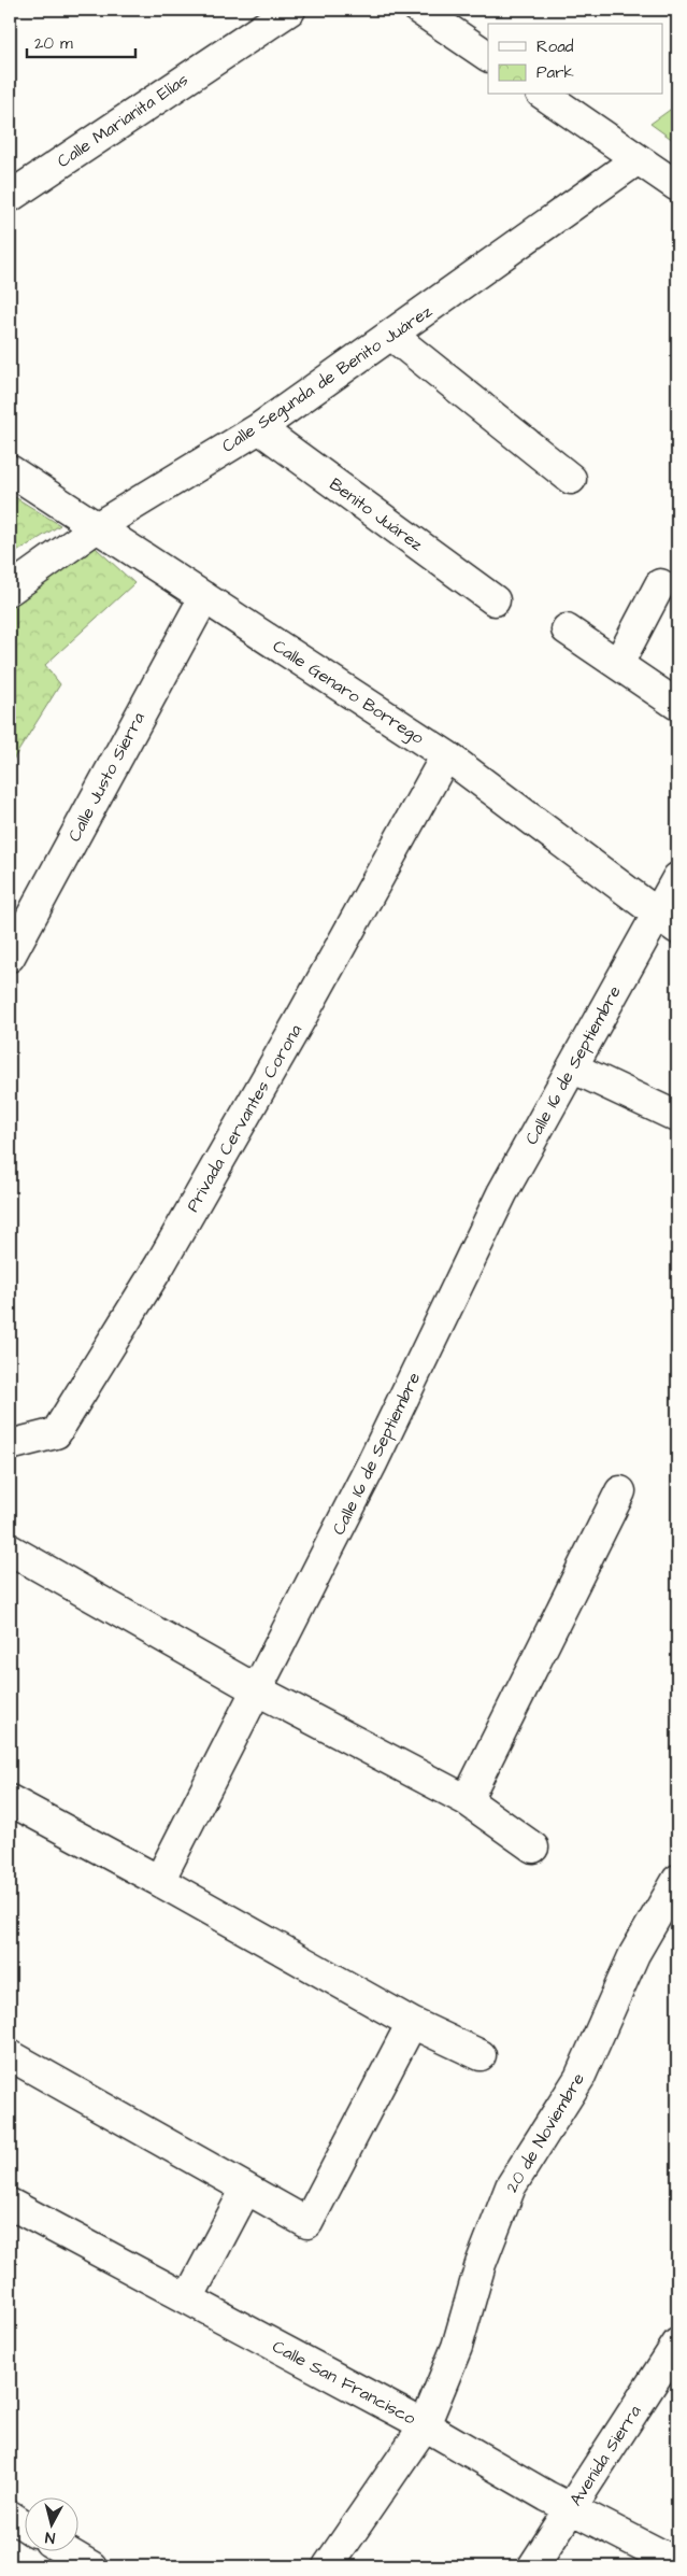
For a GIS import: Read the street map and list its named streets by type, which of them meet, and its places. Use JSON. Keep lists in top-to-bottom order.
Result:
{
  "streets": {
    "street": [
      "Calle Marianita Elías",
      "Calle Segunda de Benito Juárez",
      "Benito Juárez",
      "Calle Genaro Borrego",
      "Calle Justo Sierra",
      "Calle 16 de Septiembre",
      "Privada Cervantes Corona",
      "20 de Noviembre",
      "Calle San Francisco",
      "Avenida Sierra"
    ]
  },
  "crossings": [
    ["Calle Segunda de Benito Juárez", "Benito Juárez"],
    ["Calle Segunda de Benito Juárez", "Calle Genaro Borrego"],
    ["Calle Genaro Borrego", "Calle Justo Sierra"],
    ["Calle Genaro Borrego", "Calle 16 de Septiembre"],
    ["Calle Genaro Borrego", "Privada Cervantes Corona"],
    ["20 de Noviembre", "Calle San Francisco"],
    ["Calle San Francisco", "Avenida Sierra"]
  ],
  "legend": ["Road", "Park"],
  "scale_bar": "20 m",
  "north": "bottom"
}
